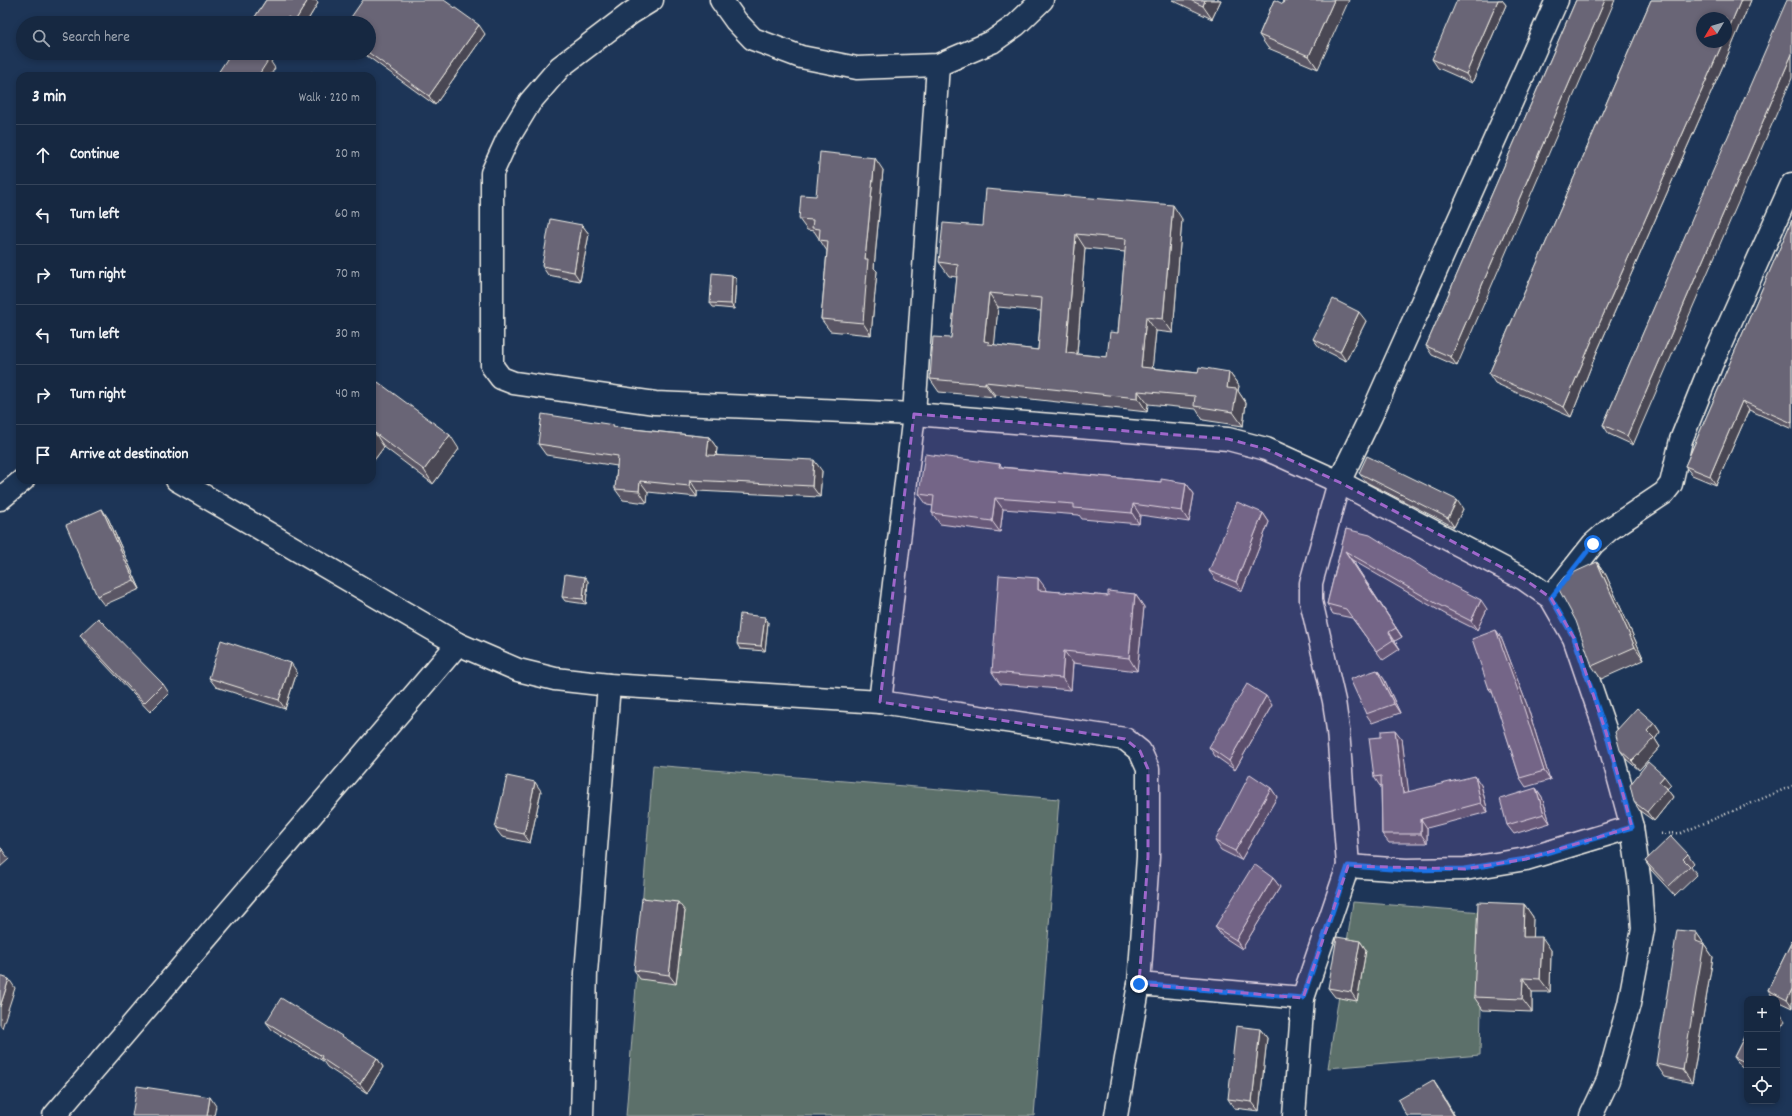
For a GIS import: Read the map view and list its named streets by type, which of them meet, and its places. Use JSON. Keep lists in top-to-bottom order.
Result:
{
  "north": "bottom left",
  "page": {
    "search": "Search here",
    "heading": ["3 min", "Walk · 220 m"],
    "list": [
      ["Continue", "20 m"],
      ["Turn left", "60 m"],
      ["Turn right", "70 m"],
      ["Turn left", "30 m"],
      ["Turn right", "40 m"],
      "Arrive at destination"
    ],
    "map_buttons": ["+", "−"]
  }
}
